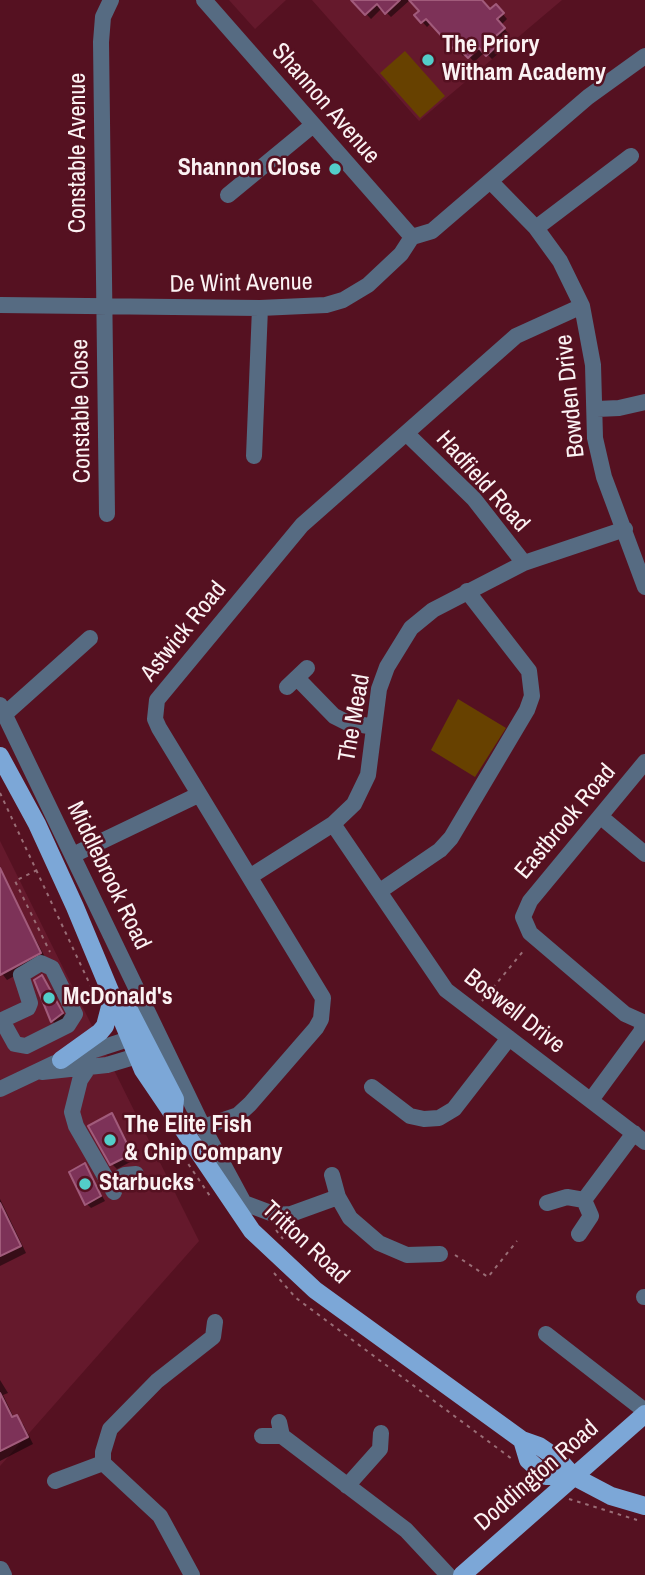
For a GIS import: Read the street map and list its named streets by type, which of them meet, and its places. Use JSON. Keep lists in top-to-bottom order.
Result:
{
  "streets": {
    "main road": ["Tritton Road", "Doddington Road"],
    "street": [
      "Shannon Avenue",
      "Constable Avenue",
      "De Wint Avenue",
      "Bowden Drive",
      "Constable Close",
      "Hadfield Road",
      "Astwick Road",
      "The Mead",
      "Eastbrook Road",
      "Middlebrook Road",
      "Boswell Drive"
    ]
  },
  "crossings": [
    ["Shannon Avenue", "De Wint Avenue"],
    ["Constable Avenue", "De Wint Avenue"],
    ["Constable Avenue", "Constable Close"],
    ["De Wint Avenue", "Bowden Drive"],
    ["De Wint Avenue", "Constable Close"],
    ["Bowden Drive", "Astwick Road"],
    ["Bowden Drive", "The Mead"],
    ["Hadfield Road", "Astwick Road"],
    ["Hadfield Road", "The Mead"],
    ["Astwick Road", "The Mead"],
    ["Astwick Road", "Middlebrook Road"],
    ["The Mead", "Boswell Drive"],
    ["Tritton Road", "Doddington Road"]
  ],
  "places": [
    "The Priory Witham Academy",
    "Shannon Close",
    "McDonald's",
    "The Elite Fish & Chip Company",
    "Starbucks"
  ]
}
